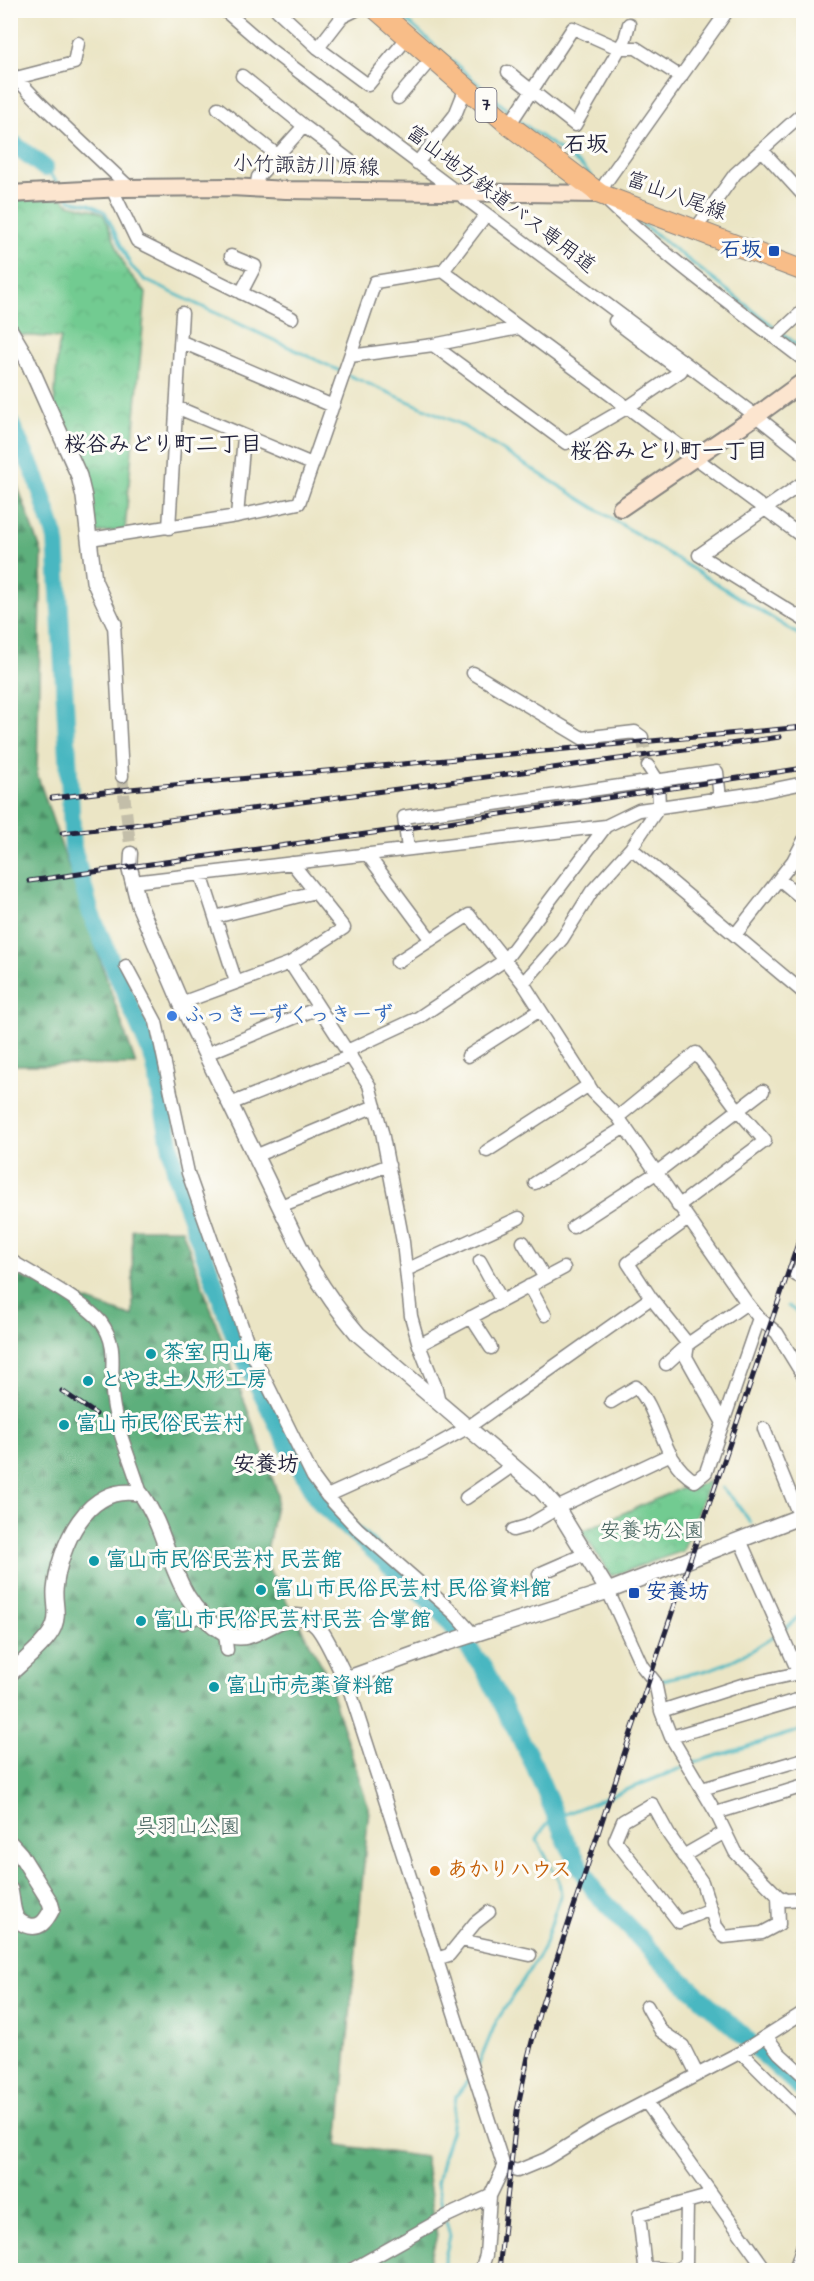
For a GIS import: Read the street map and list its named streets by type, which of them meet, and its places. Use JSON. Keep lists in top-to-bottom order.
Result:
{
  "streets": {
    "main road": ["7", "小竹諏訪川原線", "富山八尾線"],
    "street": ["富山地方鉄道バス専用道"]
  },
  "crossings": [
    ["小竹諏訪川原線", "富山八尾線"],
    ["小竹諏訪川原線", "富山地方鉄道バス専用道"]
  ],
  "districts": [
    "石坂",
    "桜谷みどり町二丁目",
    "桜谷みどり町一丁目",
    "安養坊"
  ],
  "parks": ["安養坊公園", "呉羽山公園"],
  "places": {
    "transit": ["石坂", "安養坊"],
    "other": [
      "ふっきーずくっきーず",
      "茶室 円山庵",
      "とやま土人形工房",
      "富山市民俗民芸村",
      "富山市民俗民芸村 民芸館",
      "富山市民俗民芸村 民俗資料館",
      "富山市民俗民芸村民芸 合掌館",
      "富山市売薬資料館",
      "あかりハウス"
    ]
  }
}
